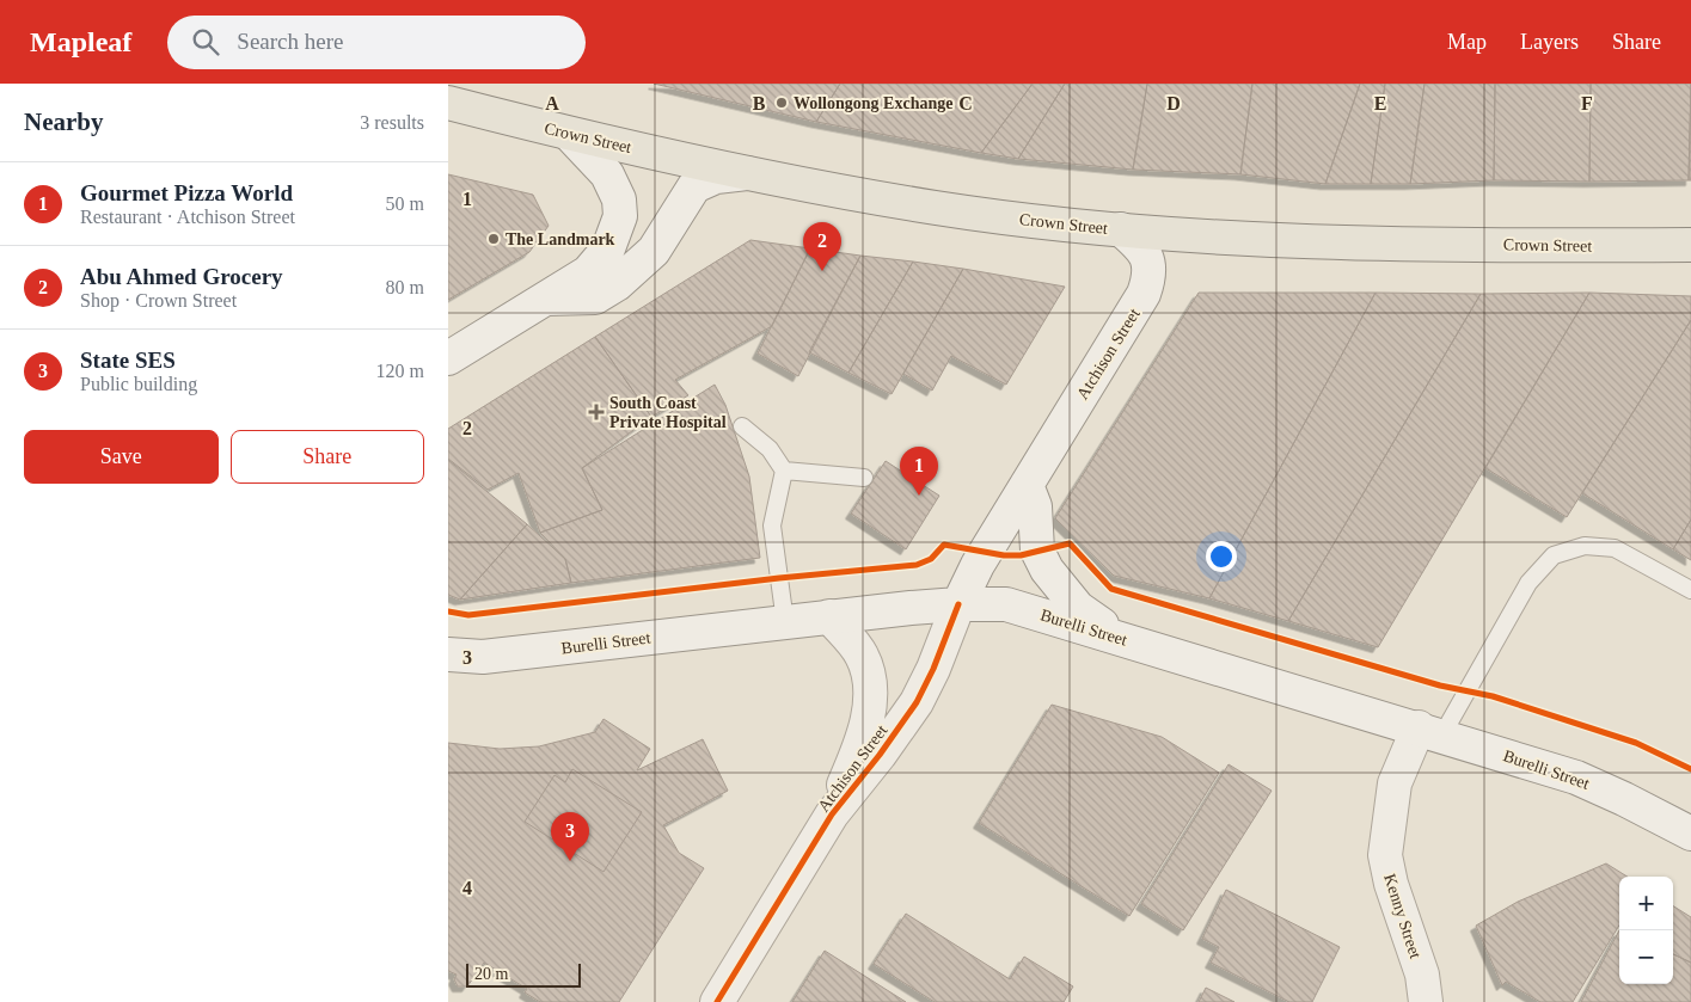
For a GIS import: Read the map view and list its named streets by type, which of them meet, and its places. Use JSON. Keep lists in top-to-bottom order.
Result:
{
  "streets": {
    "main road": [
      "Crown Street",
      "Atchison Street",
      "Burelli Street",
      "Kenny Street"
    ]
  },
  "crossings": [
    ["Crown Street", "Atchison Street"],
    ["Atchison Street", "Burelli Street"],
    ["Burelli Street", "Kenny Street"]
  ],
  "places": {
    "other": ["Wollongong Exchange", "The Landmark"],
    "health": ["South Coast Private Hospital"]
  },
  "scale_bar": "20 m",
  "page": {
    "header": "Mapleaf",
    "search": "Search here",
    "nav": ["Map", "Layers", "Share"],
    "heading": ["Nearby", "3 results"],
    "list": [
      {
        "mark": "1",
        "name": "Gourmet Pizza World",
        "note": "Restaurant · Atchison Street",
        "value": "50 m"
      },
      {
        "mark": "2",
        "name": "Abu Ahmed Grocery",
        "note": "Shop · Crown Street",
        "value": "80 m"
      },
      {
        "mark": "3",
        "name": "State SES",
        "note": "Public building",
        "value": "120 m"
      }
    ],
    "pins": ["2", "1", "3"],
    "buttons": ["Save", "Share"],
    "map_buttons": ["+", "−"],
    "scale": "20 m"
  },
  "grid": {
    "columns": [
      "A",
      "B",
      "C",
      "D",
      "E",
      "F"
    ],
    "rows": [
      "1",
      "2",
      "3",
      "4"
    ]
  }
}
